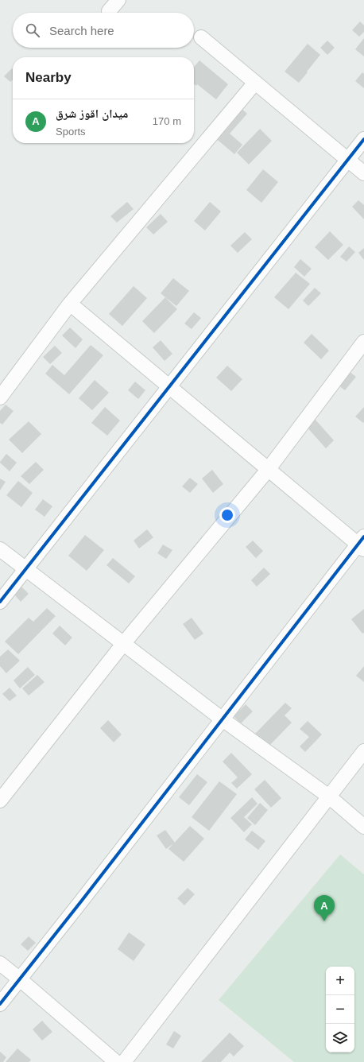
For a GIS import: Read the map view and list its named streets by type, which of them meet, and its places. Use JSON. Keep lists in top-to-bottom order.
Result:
{
  "page": {
    "search": "Search here",
    "heading": "Nearby",
    "list": [
      {
        "mark": "A",
        "name": "ميدان اقوز شرق",
        "note": "Sports",
        "value": "170 m"
      }
    ],
    "pins": "A",
    "map_buttons": ["+", "−"]
  }
}
